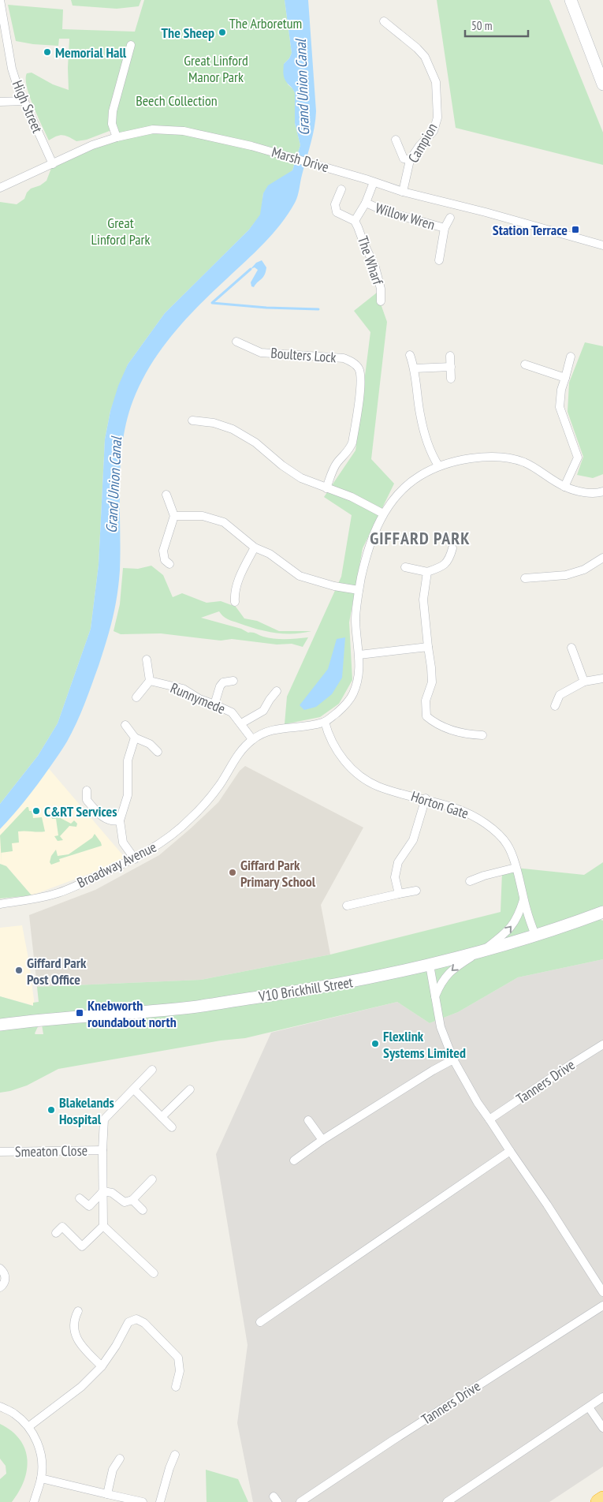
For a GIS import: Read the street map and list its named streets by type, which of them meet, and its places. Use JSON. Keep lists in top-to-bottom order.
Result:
{
  "streets": {
    "street": [
      "High Street",
      "Campion",
      "Marsh Drive",
      "Willow Wren",
      "The Wharf",
      "Boulters Lock",
      "Runnymede",
      "Horton Gate",
      "Broadway Avenue",
      "V10 Brickhill Street",
      "Tanners Drive",
      "Smeaton Close"
    ]
  },
  "crossings": [
    ["High Street", "Marsh Drive"],
    ["Campion", "Marsh Drive"],
    ["Marsh Drive", "The Wharf"],
    ["Willow Wren", "The Wharf"],
    ["Runnymede", "Broadway Avenue"],
    ["Horton Gate", "Broadway Avenue"],
    ["Horton Gate", "V10 Brickhill Street"]
  ],
  "districts": ["GIFFARD PARK"],
  "water": ["Grand Union Canal"],
  "parks": [
    "The Arboretum",
    "Great Linford Manor Park",
    "Beech Collection",
    "Great Linford Park"
  ],
  "places": {
    "other": [
      "The Sheep",
      "Memorial Hall",
      "C&RT Services",
      "Giffard Park Primary School",
      "Giffard Park Post Office",
      "Flexlink Systems Limited",
      "Blakelands Hospital"
    ],
    "transit": ["Station Terrace", "Knebworth roundabout north"]
  },
  "scale_bar": "50 m"
}
